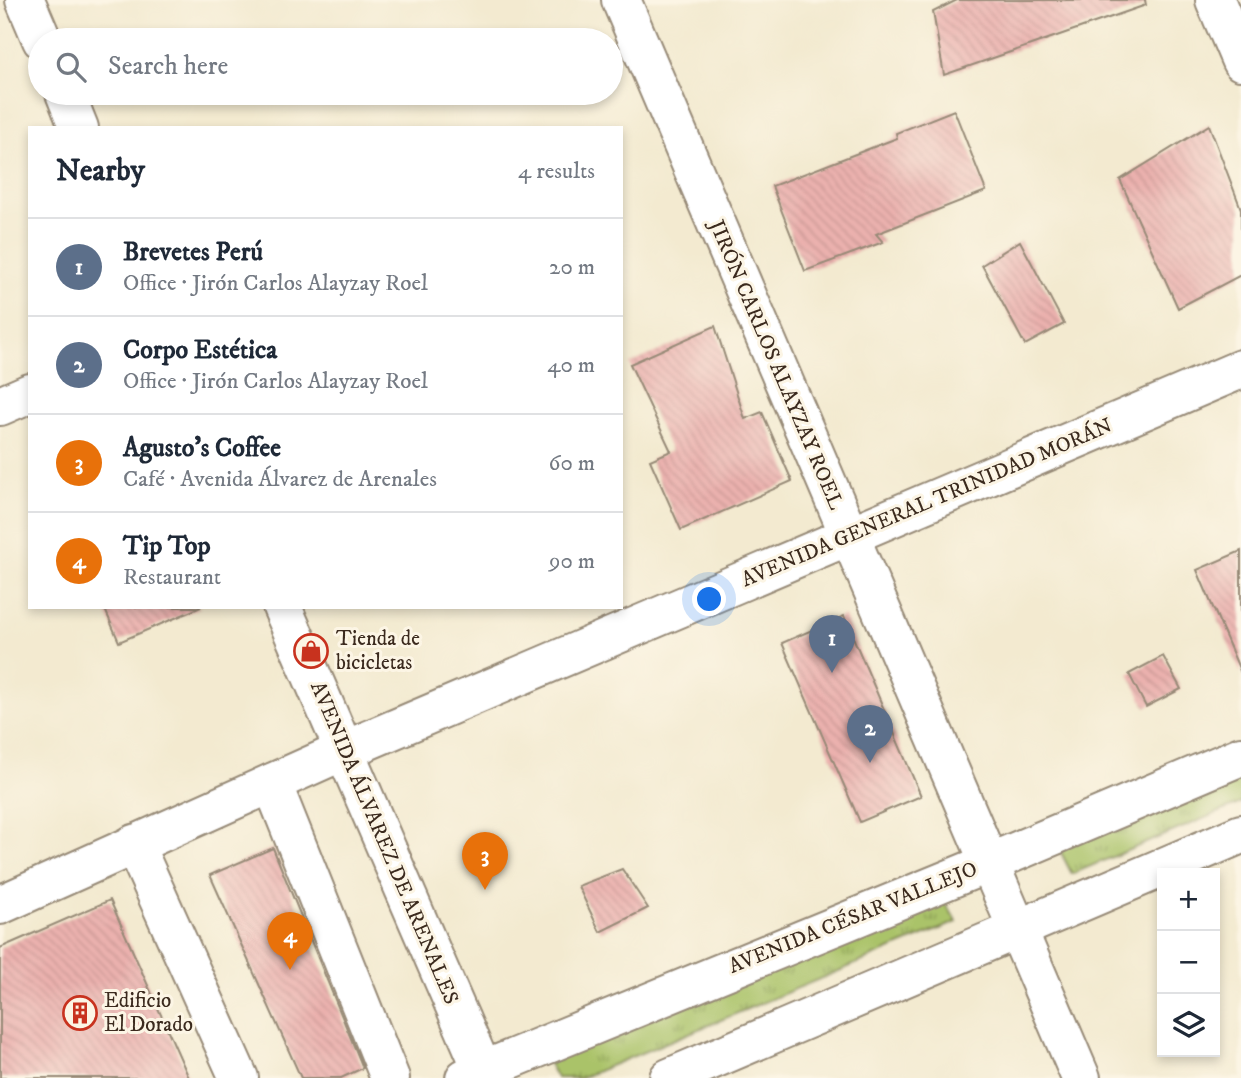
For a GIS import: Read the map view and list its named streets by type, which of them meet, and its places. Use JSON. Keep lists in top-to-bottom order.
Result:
{
  "streets": {
    "street": [
      "JIRÓN CARLOS ALAYZAY ROEL",
      "AVENIDA GENERAL TRINIDAD MORÁN",
      "AVENIDA ÁLVAREZ DE ARENALES",
      "AVENIDA CÉSAR VALLEJO"
    ]
  },
  "crossings": [
    ["JIRÓN CARLOS ALAYZAY ROEL", "AVENIDA GENERAL TRINIDAD MORÁN"],
    ["JIRÓN CARLOS ALAYZAY ROEL", "AVENIDA CÉSAR VALLEJO"],
    ["AVENIDA GENERAL TRINIDAD MORÁN", "AVENIDA ÁLVAREZ DE ARENALES"],
    ["AVENIDA ÁLVAREZ DE ARENALES", "AVENIDA CÉSAR VALLEJO"]
  ],
  "places": {
    "shop": ["Tienda de bicicletas"],
    "building": ["Edificio El Dorado"]
  },
  "page": {
    "search": "Search here",
    "heading": ["Nearby", "4 results"],
    "list": [
      {
        "mark": "1",
        "name": "Brevetes Perú",
        "note": "Office · Jirón Carlos Alayzay Roel",
        "value": "20 m"
      },
      {
        "mark": "2",
        "name": "Corpo Estética",
        "note": "Office · Jirón Carlos Alayzay Roel",
        "value": "40 m"
      },
      {
        "mark": "3",
        "name": "Agusto's Coffee",
        "note": "Café · Avenida Álvarez de Arenales",
        "value": "60 m"
      },
      {
        "mark": "4",
        "name": "Tip Top",
        "note": "Restaurant",
        "value": "90 m"
      }
    ],
    "pins": [
      "1",
      "2",
      "3",
      "4"
    ],
    "map_buttons": ["+", "−"]
  }
}
